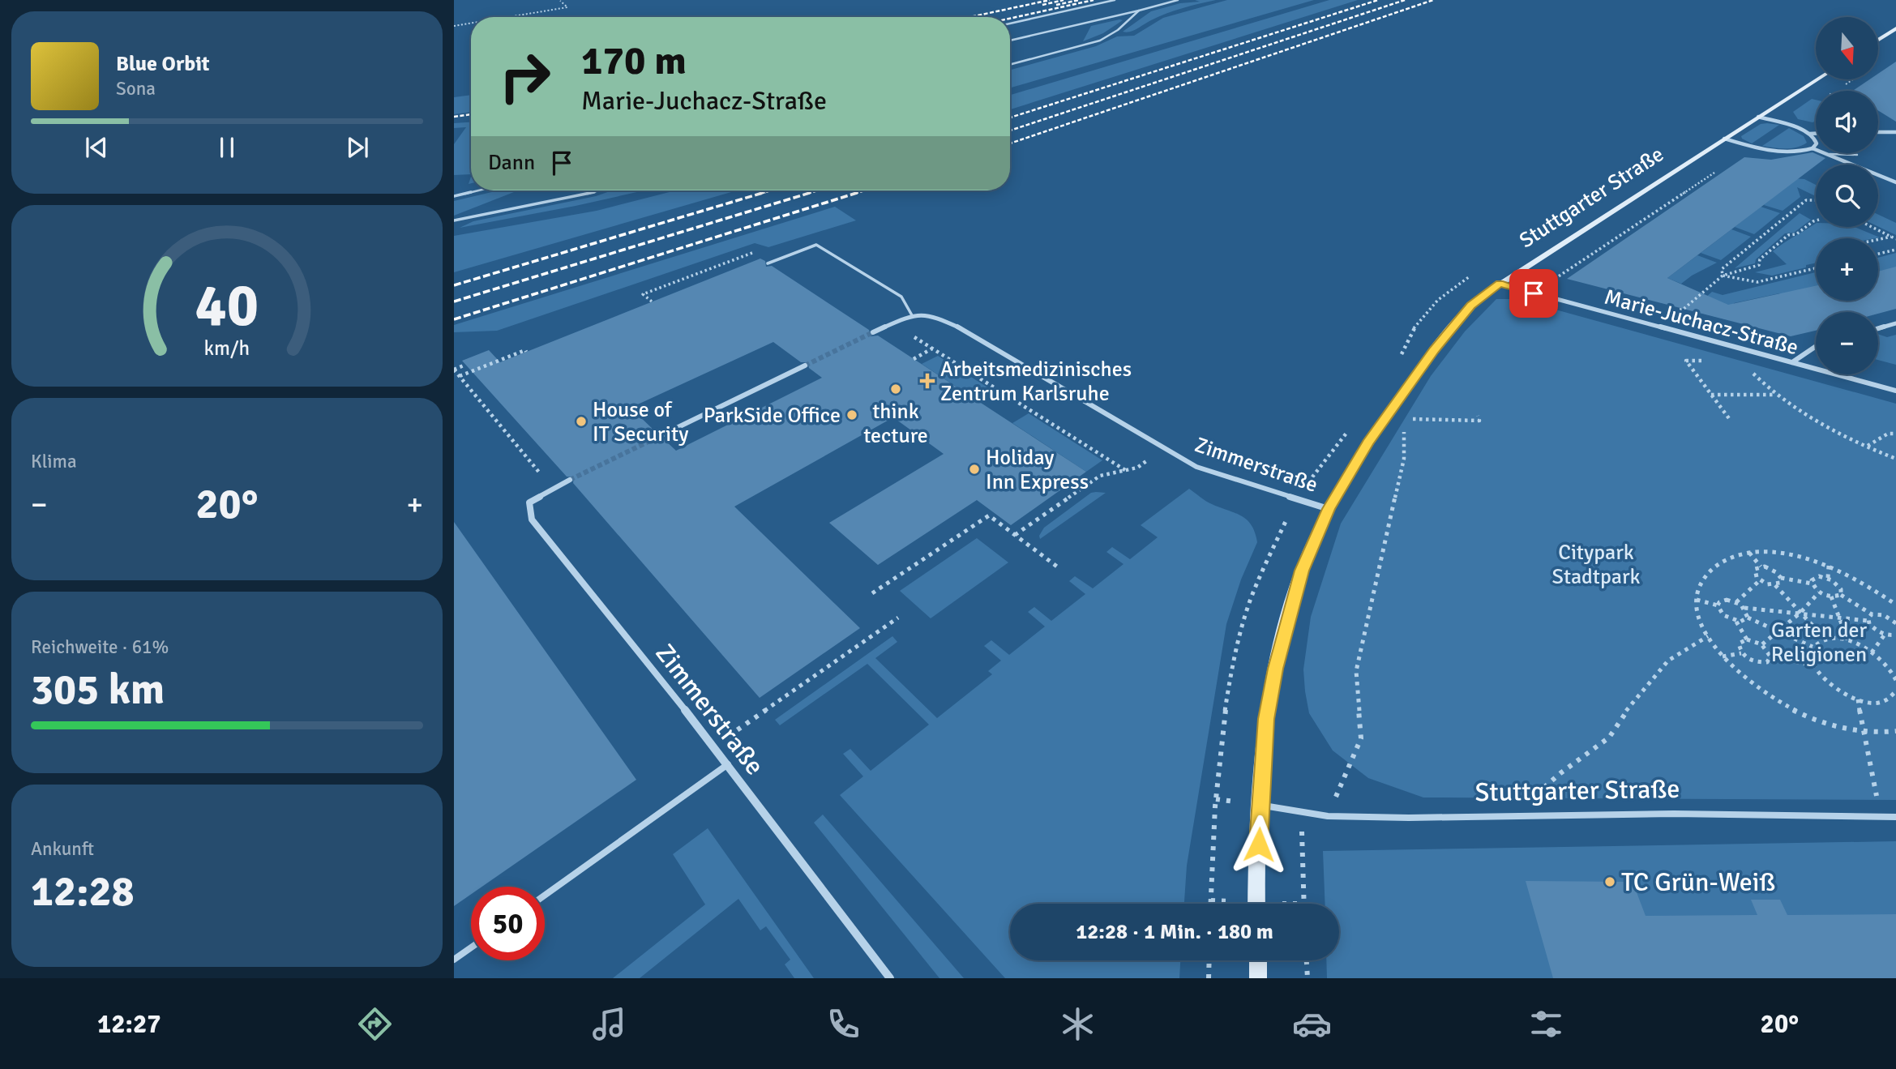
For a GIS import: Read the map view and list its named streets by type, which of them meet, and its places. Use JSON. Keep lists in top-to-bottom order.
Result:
{
  "streets": {
    "main road": ["Stuttgarter Straße"],
    "street": ["Marie-Juchacz-Straße", "Zimmerstraße"]
  },
  "crossings": [
    ["Stuttgarter Straße", "Marie-Juchacz-Straße"],
    ["Stuttgarter Straße", "Zimmerstraße"]
  ],
  "parks": ["Citypark Stadtpark", "Garten der Religionen"],
  "places": {
    "health": ["Arbeitsmedizinisches Zentrum Karlsruhe"],
    "other": [
      "think tecture",
      "ParkSide Office",
      "House of IT Security",
      "Holiday Inn Express",
      "TC Grün-Weiß"
    ]
  },
  "north": "bottom",
  "page": {
    "map_buttons": ["+", "−"],
    "turn": ["170 m", "Marie-Juchacz-Straße"],
    "song": ["Blue Orbit", "Sona"],
    "then": "Dann",
    "tile": [
      "Klima",
      ["Reichweite · 61%", "305 km"],
      ["Ankunft", "12:28"]
    ],
    "heat": ["−", "20°", "+"],
    "limit": "50",
    "trip": "12:28 · 1 Min. · 180 m",
    "tabs": ["12:27", "20°"],
    "gauge": ["40", "km/h"]
  }
}
